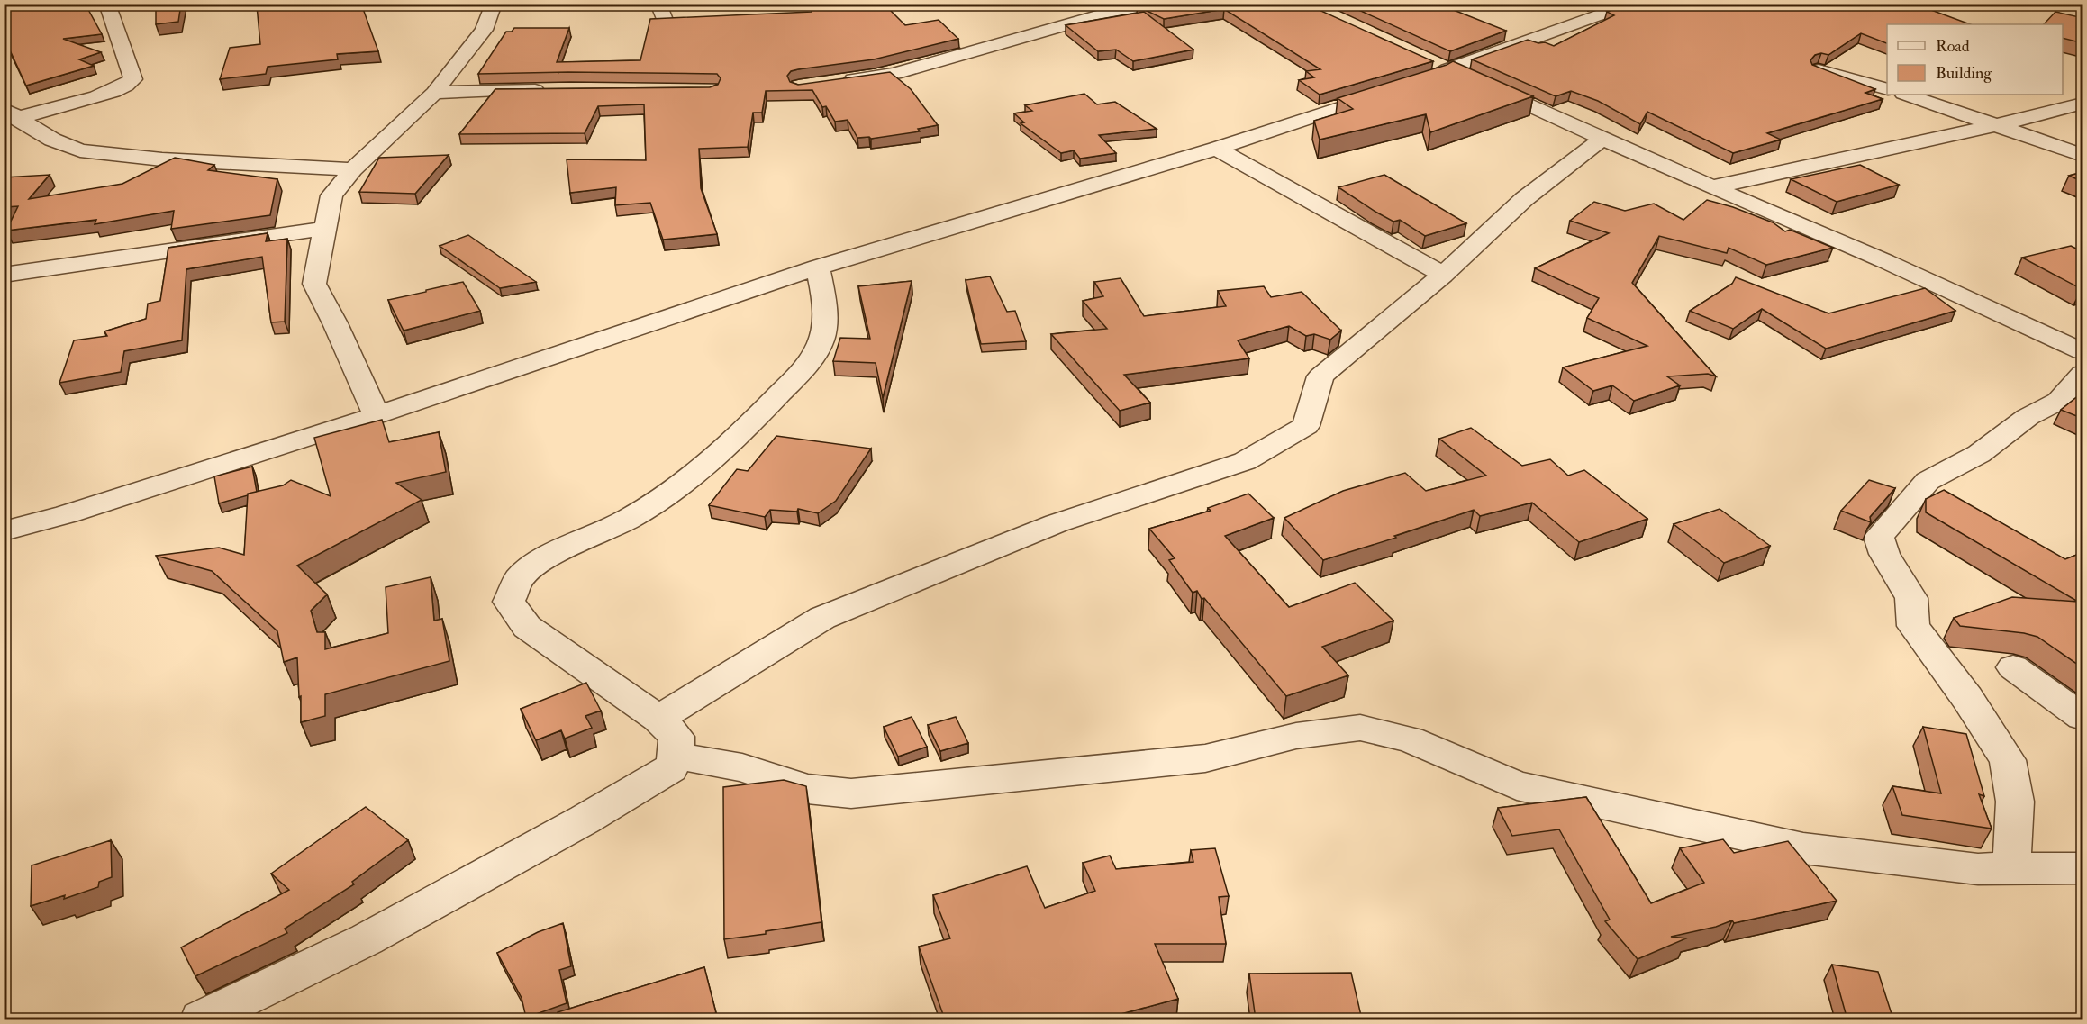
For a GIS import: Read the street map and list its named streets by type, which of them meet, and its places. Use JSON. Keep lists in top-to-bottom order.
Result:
{
  "legend": ["Road", "Building"]
}
